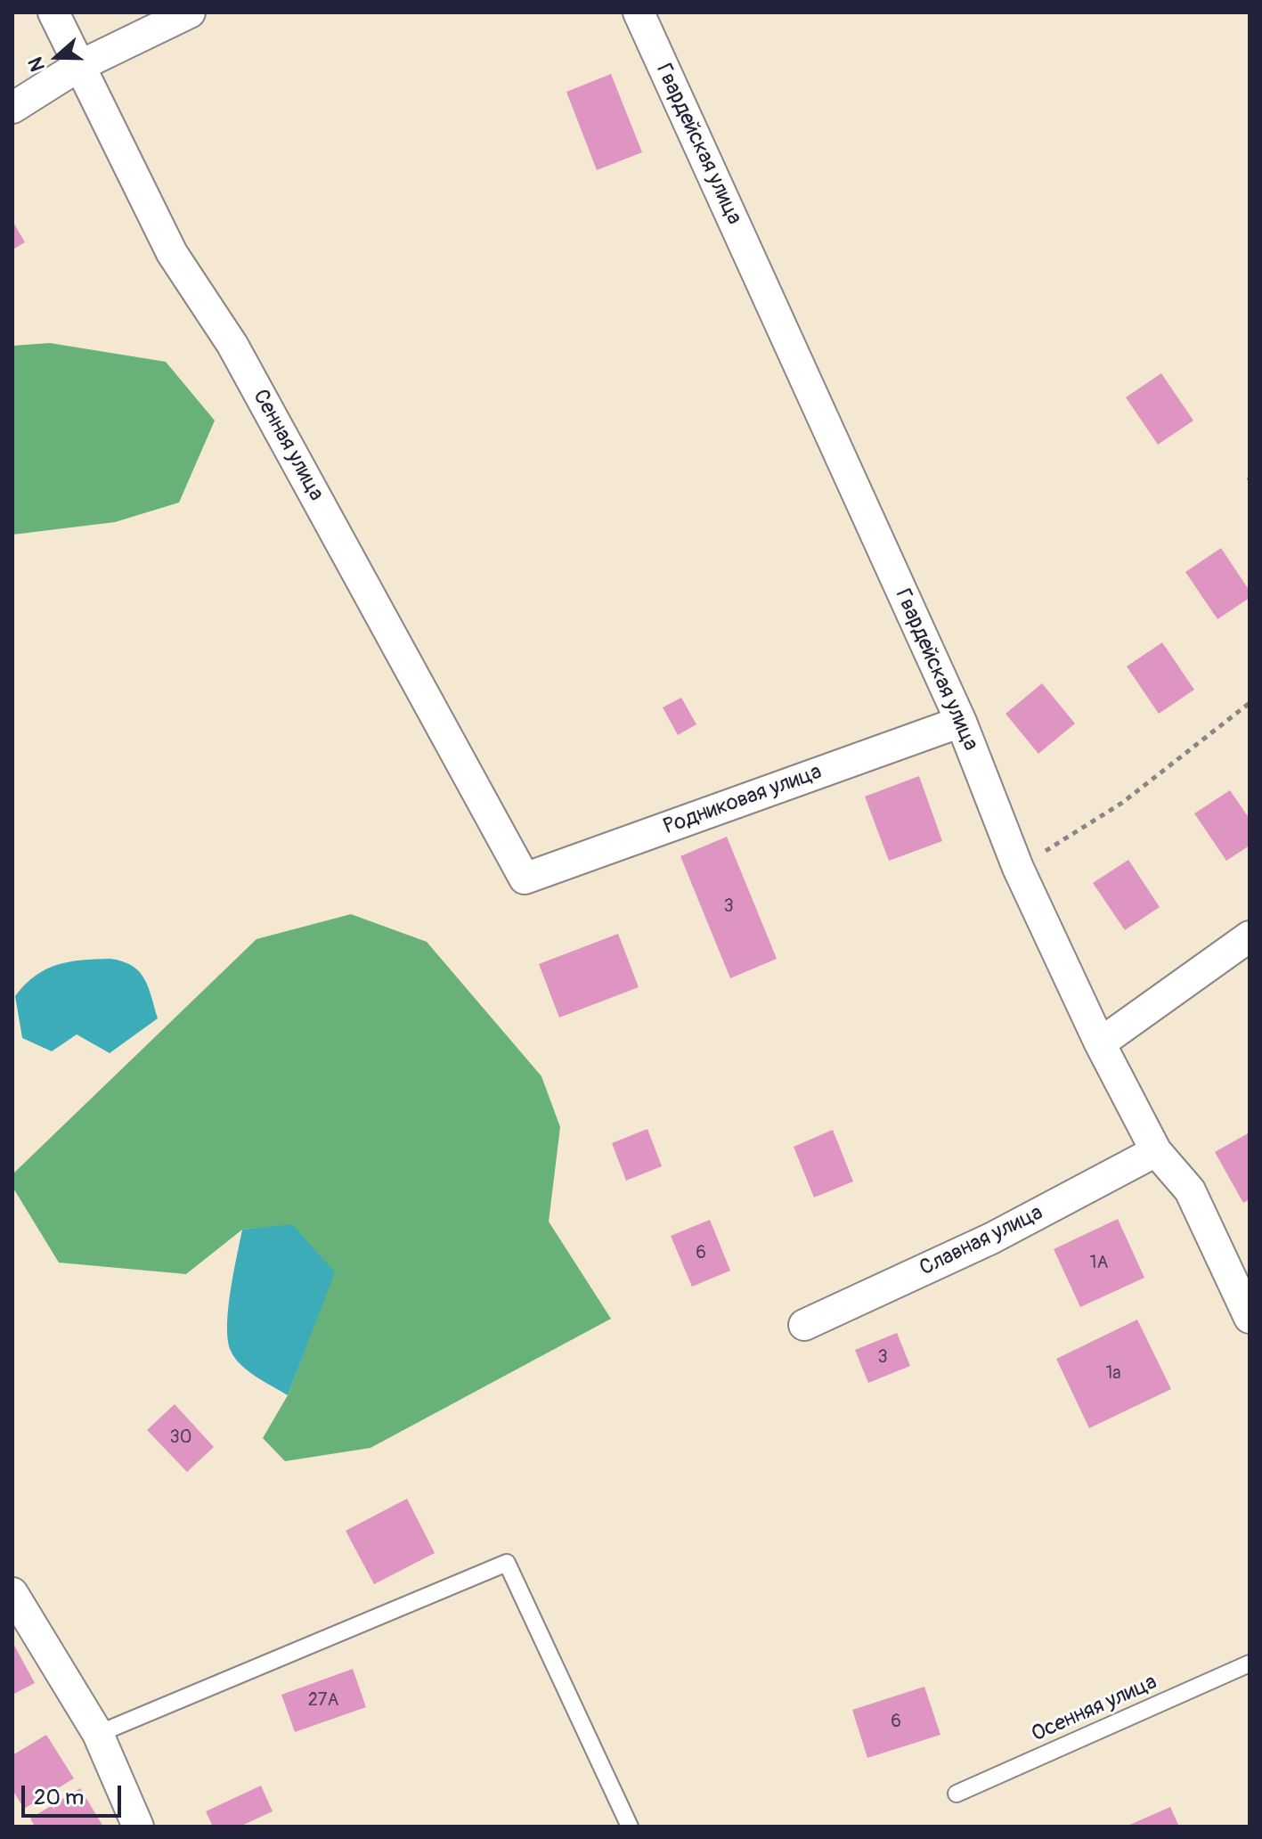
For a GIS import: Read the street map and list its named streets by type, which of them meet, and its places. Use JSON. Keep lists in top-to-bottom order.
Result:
{
  "streets": {
    "street": [
      "Гвардейская улица",
      "Сенная улица",
      "Родниковая улица",
      "Славная улица"
    ],
    "lane": ["Осенняя улица"]
  },
  "crossings": [
    ["Гвардейская улица", "Родниковая улица"],
    ["Гвардейская улица", "Славная улица"],
    ["Сенная улица", "Родниковая улица"]
  ],
  "house_numbers": [
    "3",
    "6",
    "1А",
    "3",
    "1а",
    "30",
    "27А",
    "6"
  ],
  "scale_bar": "20 m",
  "north": "left"
}
